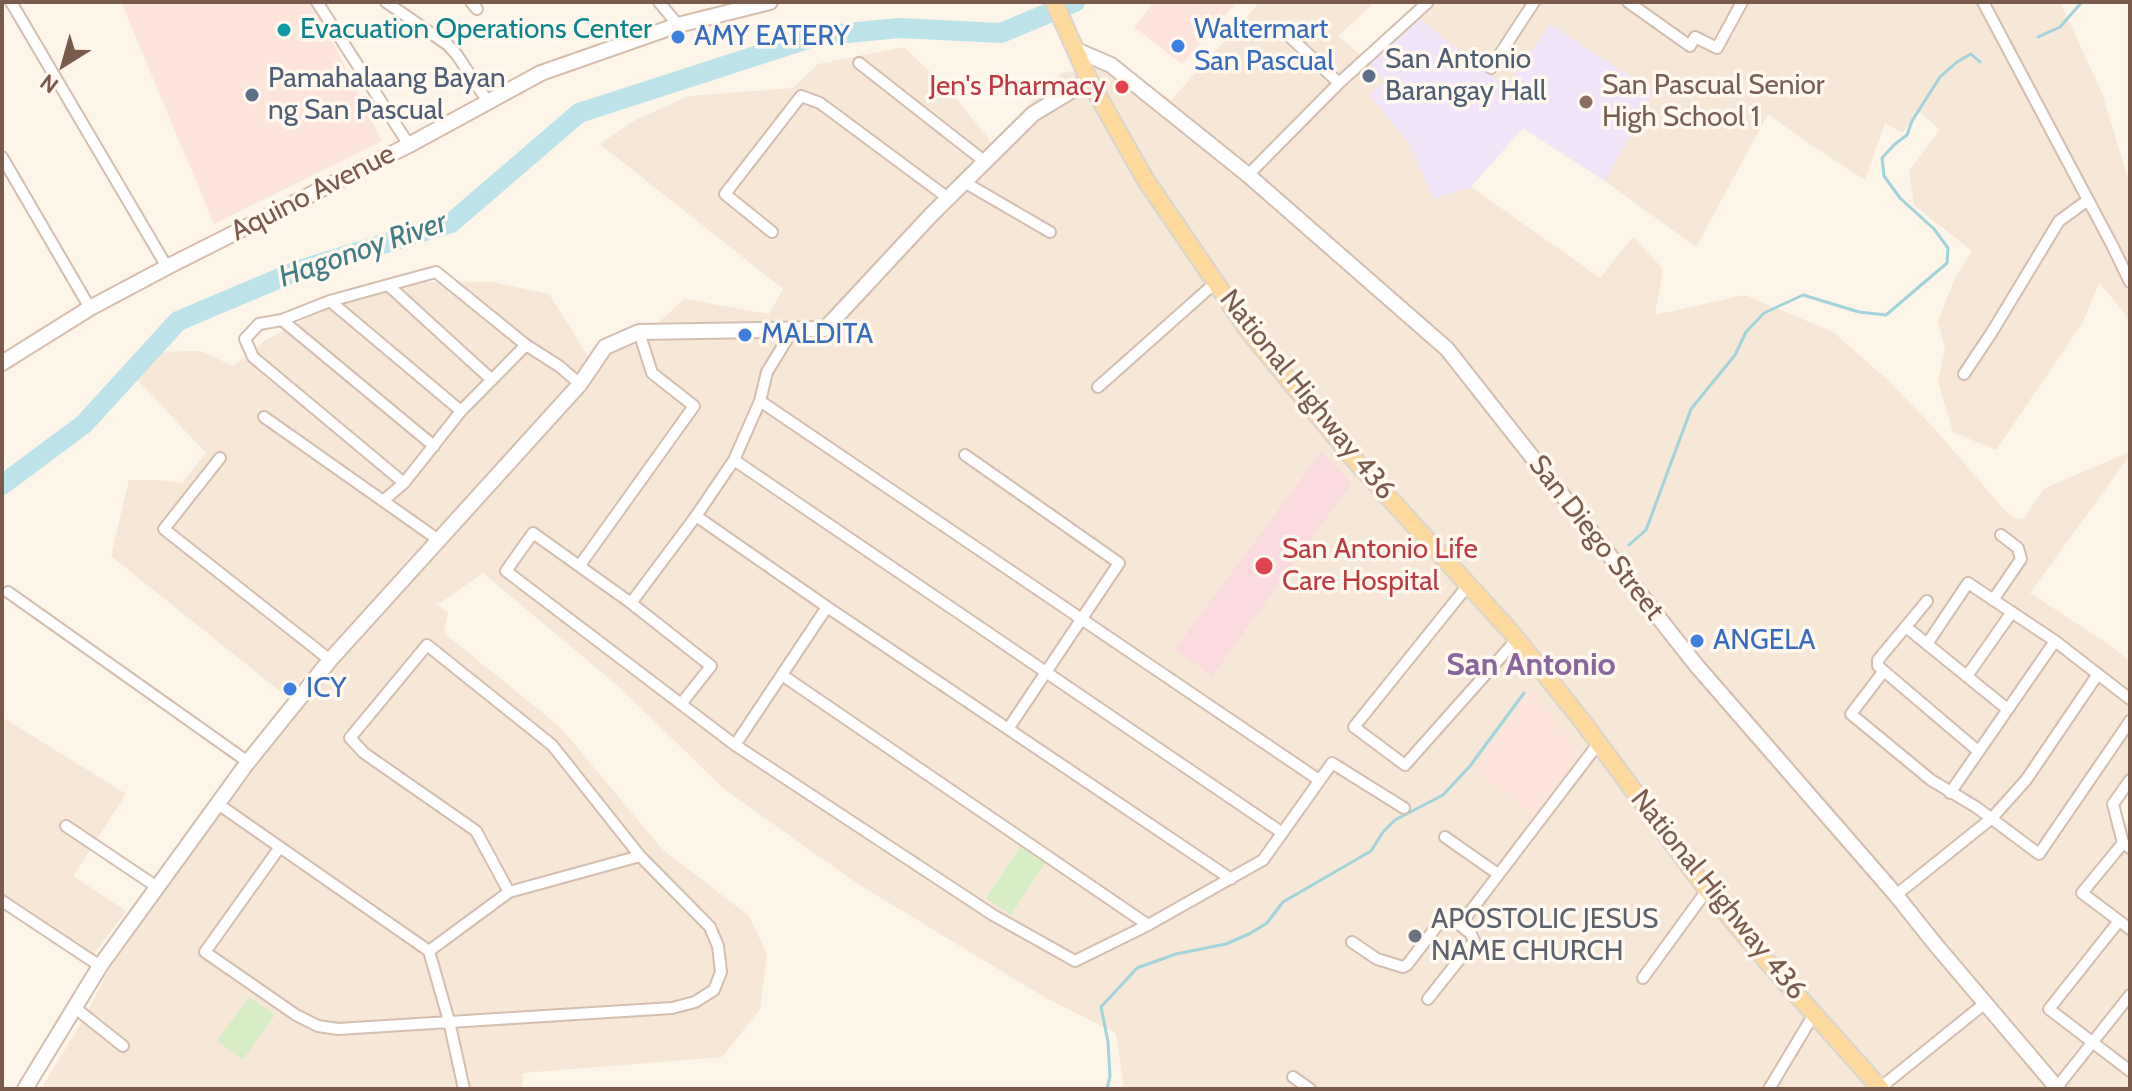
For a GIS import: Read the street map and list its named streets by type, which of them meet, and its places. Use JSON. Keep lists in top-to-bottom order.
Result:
{
  "streets": {
    "main road": ["National Highway 436"],
    "street": ["Aquino Avenue", "San Diego Street"]
  },
  "crossings": [
    ["National Highway 436", "San Diego Street"]
  ],
  "districts": ["San Antonio"],
  "water": ["Hagonoy River"],
  "places": [
    "Evacuation Operations Center",
    "AMY EATERY",
    "Waltermart San Pascual",
    "San Antonio Barangay Hall",
    "Jen's Pharmacy",
    "Pamahalaang Bayan ng San Pascual",
    "San Pascual Senior High School 1",
    "MALDITA",
    "San Antonio Life Care Hospital",
    "ANGELA",
    "ICY",
    "APOSTOLIC JESUS NAME CHURCH"
  ],
  "north": "bottom left"
}
